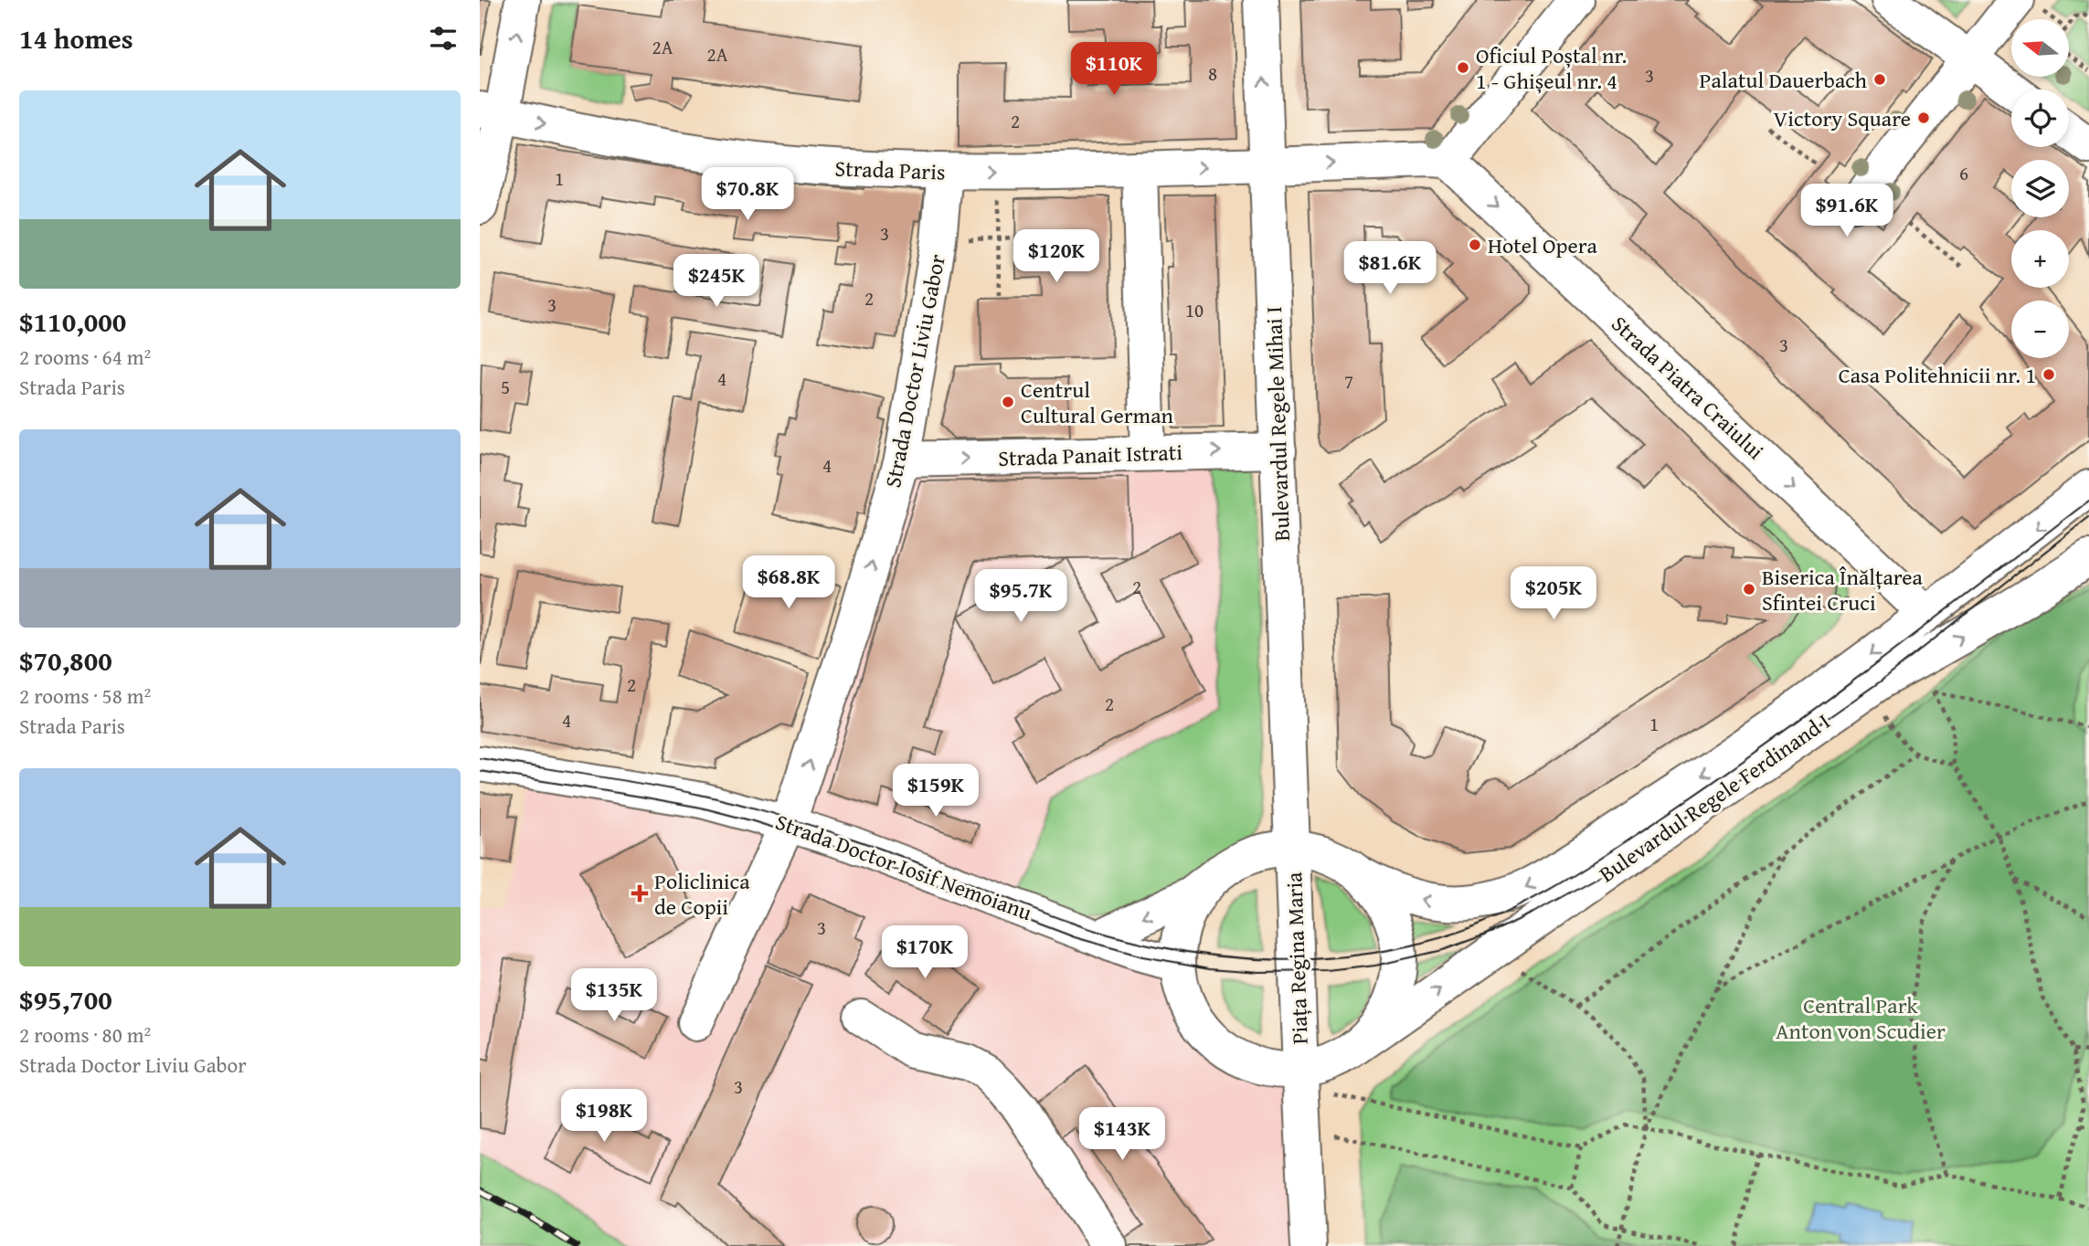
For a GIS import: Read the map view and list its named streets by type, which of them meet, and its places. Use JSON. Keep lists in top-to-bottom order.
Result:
{
  "streets": {
    "main road": [
      "Strada Paris",
      "Strada Doctor Liviu Gabor",
      "Strada Piatra Craiului",
      "Bulevardul Regele Mihai I",
      "Strada Panait Istrati",
      "Bulevardul Regele Ferdinand I",
      "Strada Doctor Iosif Nemoianu",
      "Piața Regina Maria"
    ]
  },
  "crossings": [
    ["Strada Paris", "Strada Doctor Liviu Gabor"],
    ["Strada Paris", "Strada Piatra Craiului"],
    ["Strada Paris", "Bulevardul Regele Mihai I"],
    ["Strada Doctor Liviu Gabor", "Strada Panait Istrati"],
    ["Strada Doctor Liviu Gabor", "Strada Doctor Iosif Nemoianu"],
    ["Strada Piatra Craiului", "Bulevardul Regele Ferdinand I"],
    ["Bulevardul Regele Mihai I", "Strada Panait Istrati"],
    ["Bulevardul Regele Mihai I", "Piața Regina Maria"],
    ["Bulevardul Regele Ferdinand I", "Piața Regina Maria"],
    ["Strada Doctor Iosif Nemoianu", "Piața Regina Maria"]
  ],
  "one_way": [
    "Strada Paris",
    "Strada Doctor Liviu Gabor",
    "Strada Piatra Craiului",
    "Strada Panait Istrati"
  ],
  "parks": ["Central Park Anton von Scudier"],
  "places": {
    "other": [
      "Oficiul Poștal nr. 1 - Ghișeul nr. 4",
      "Palatul Dauerbach",
      "Victory Square",
      "Hotel Opera",
      "Casa Politehnicii nr. 1",
      "Centrul Cultural German",
      "Biserica Înălțarea Sfintei Cruci"
    ],
    "health": ["Policlinica de Copii"]
  },
  "house_numbers": [
    "2A",
    "2A",
    "8",
    "3",
    "2",
    "6",
    "1",
    "3",
    "2",
    "3",
    "10",
    "3",
    "4",
    "7",
    "5",
    "4",
    "2",
    "2",
    "2",
    "4",
    "1",
    "3",
    "3"
  ],
  "north": "left",
  "page": {
    "heading": "14 homes",
    "map_buttons": ["+", "−"],
    "price": [
      "$110K",
      "$70.8K",
      "$91.6K",
      "$120K",
      "$81.6K",
      "$245K",
      "$68.8K",
      "$205K",
      "$95.7K",
      "$159K",
      "$170K",
      "$135K",
      "$198K",
      "$143K"
    ],
    "list": [
      {
        "name": "$110,000",
        "note": "2 rooms · 64 m² · Strada Paris"
      },
      {
        "name": "$70,800",
        "note": "2 rooms · 58 m² · Strada Paris"
      },
      {
        "name": "$95,700",
        "note": "2 rooms · 80 m² · Strada Doctor Liviu Gabor"
      }
    ]
  }
}
